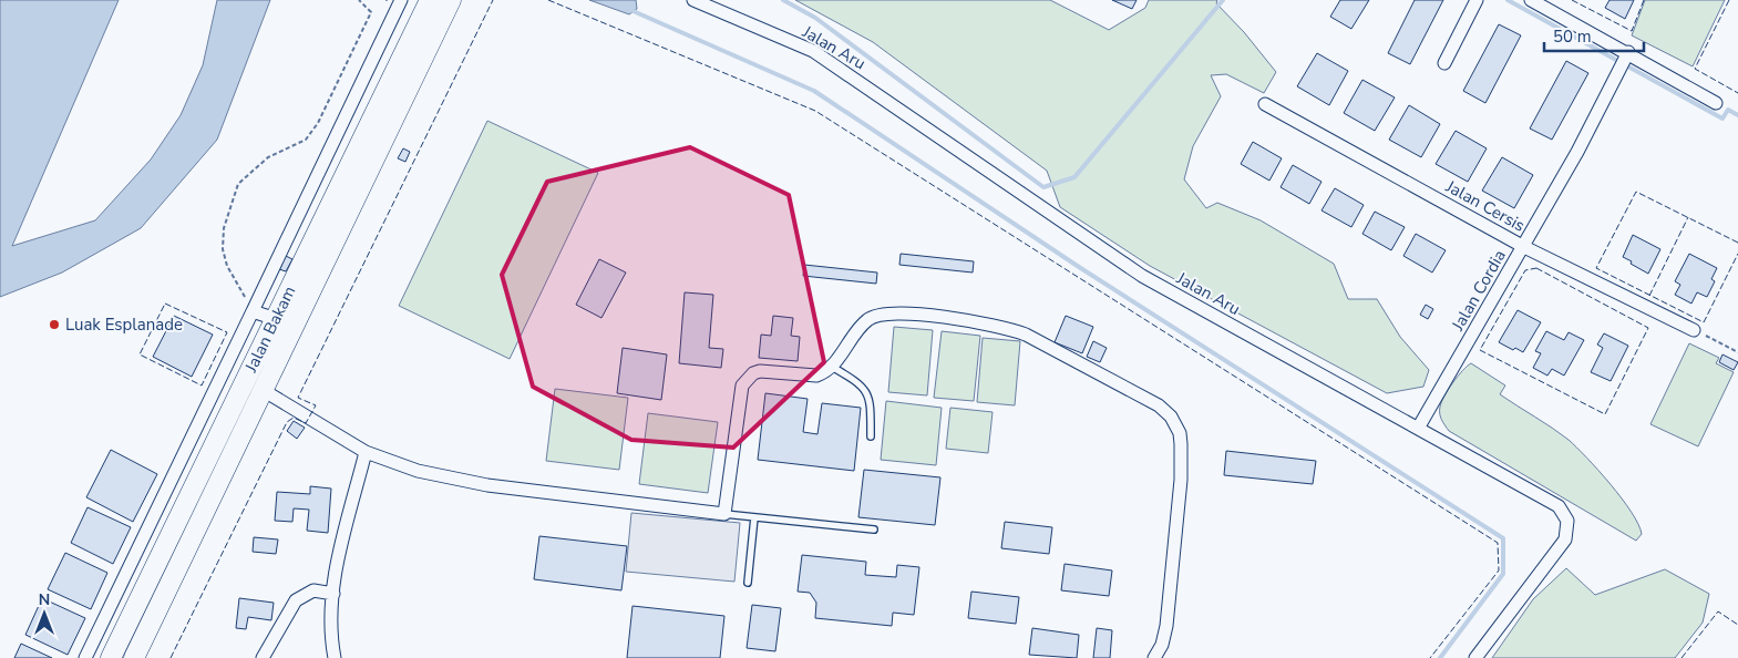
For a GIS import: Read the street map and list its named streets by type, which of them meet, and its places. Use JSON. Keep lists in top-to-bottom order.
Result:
{
  "streets": {
    "main road": ["Jalan Bakam"],
    "street": ["Jalan Aru", "Jalan Cersis", "Jalan Cordia"]
  },
  "crossings": [
    ["Jalan Aru", "Jalan Cordia"],
    ["Jalan Cersis", "Jalan Cordia"]
  ],
  "places": ["Luak Esplanade"],
  "scale_bar": "50 m",
  "north": "top"
}
